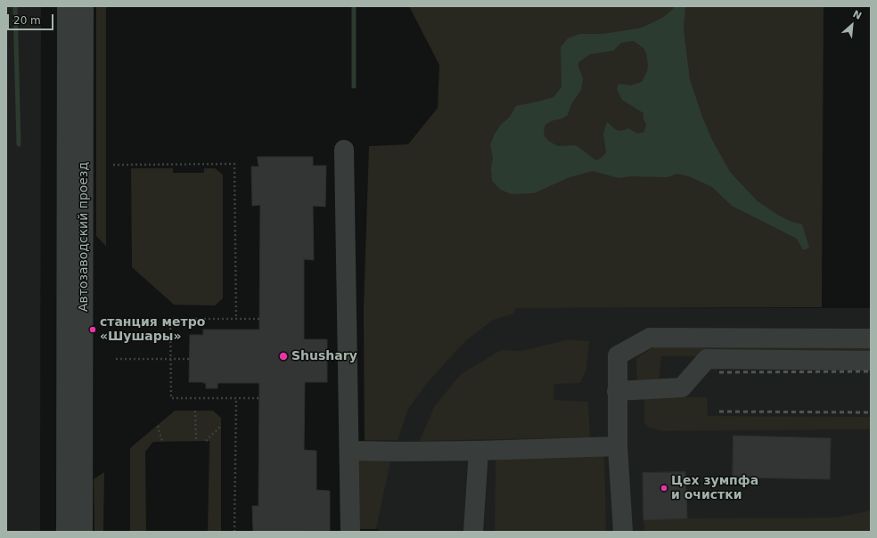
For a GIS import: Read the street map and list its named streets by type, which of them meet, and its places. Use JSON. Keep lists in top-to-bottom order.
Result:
{
  "streets": {
    "street": ["Автозаводский проезд"]
  },
  "places": ["станция метро «Шушары»", "Shushary", "Цех зумпфа и очистки"],
  "scale_bar": "20 m",
  "north": "top right"
}
